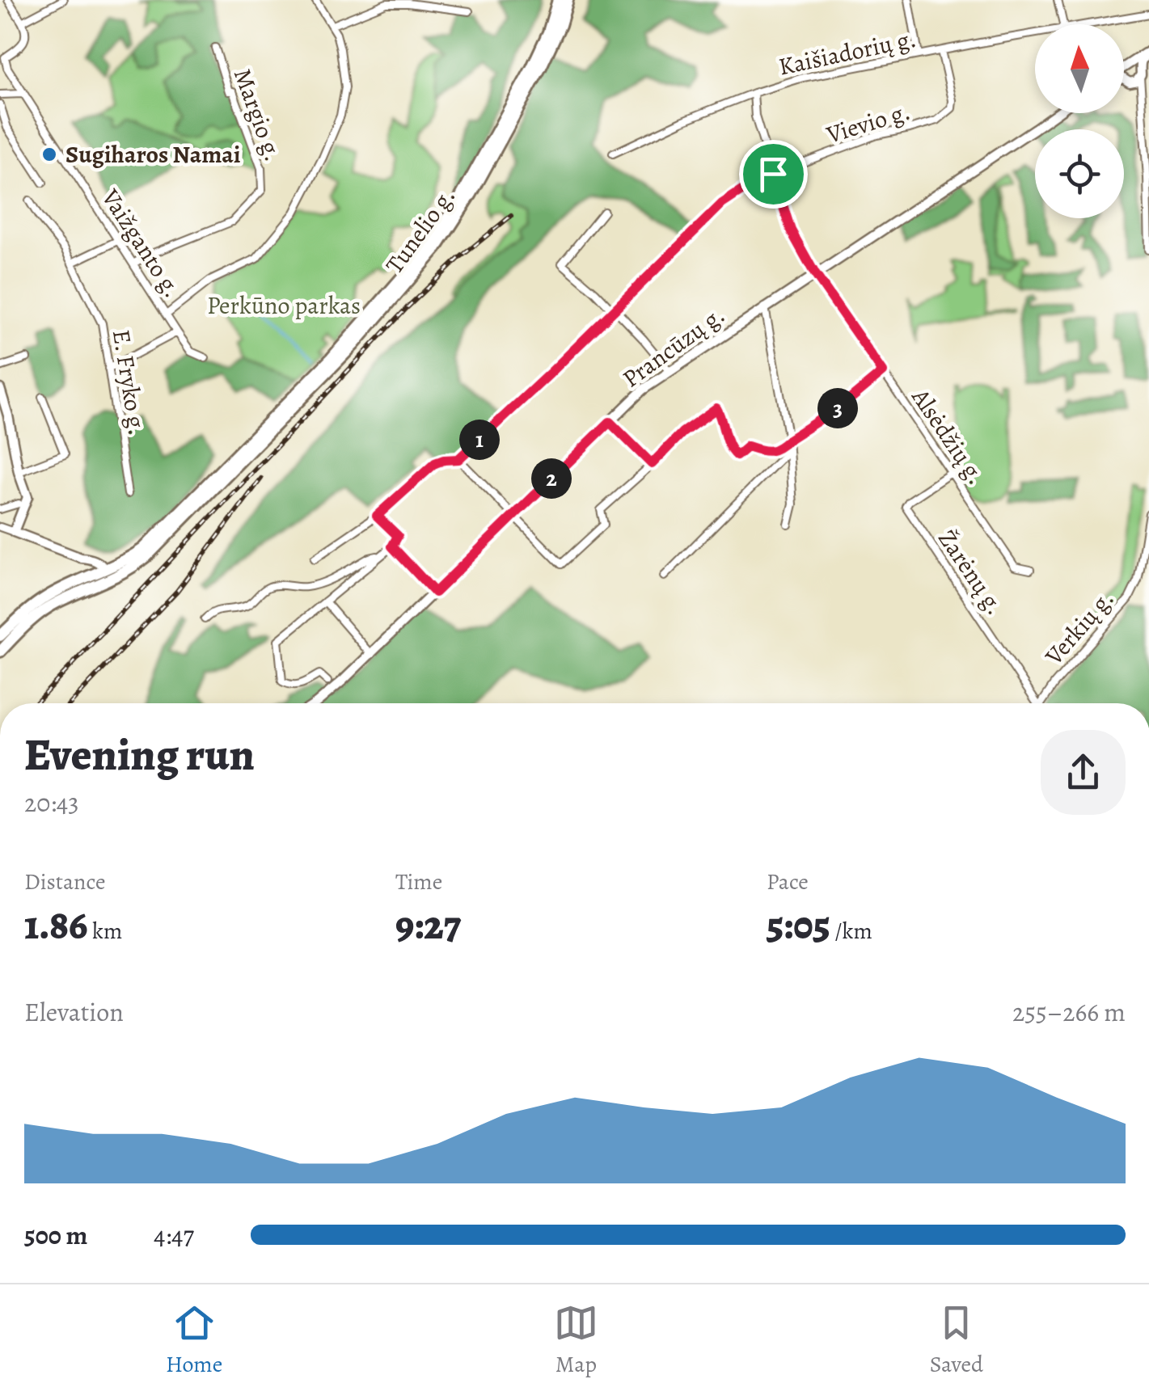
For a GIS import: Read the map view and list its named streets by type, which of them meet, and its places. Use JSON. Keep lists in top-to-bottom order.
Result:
{
  "streets": {
    "main road": ["Tunelio g."],
    "street": [
      "Kaišiadorių g.",
      "Margio g.",
      "Vievio g.",
      "Vaižganto g.",
      "Prancūzų g.",
      "E. Fryko g.",
      "Alsėdžių g.",
      "Žarėnų g.",
      "Verkių g."
    ]
  },
  "crossings": [
    ["Kaišiadorių g.", "Vievio g."],
    ["Kaišiadorių g.", "Alsėdžių g."],
    ["Margio g.", "Vaižganto g."],
    ["Vievio g.", "Alsėdžių g."],
    ["Prancūzų g.", "Alsėdžių g."],
    ["Alsėdžių g.", "Žarėnų g."]
  ],
  "parks": ["Perkūno parkas"],
  "places": ["Sugiharos Namai"],
  "north": "top",
  "page": {
    "pins": ["3", "1", "2"],
    "heading": ["Evening run", "20:43"],
    "stats": [
      ["Distance", "1.86 km"],
      ["Time", "9:27"],
      ["Pace", "5:05 /km"]
    ],
    "chart": ["Elevation", "255–266 m"],
    "list": [
      {
        "name": "500 m",
        "note": "4:47"
      }
    ],
    "tabs": ["Home", "Map", "Saved"]
  }
}
